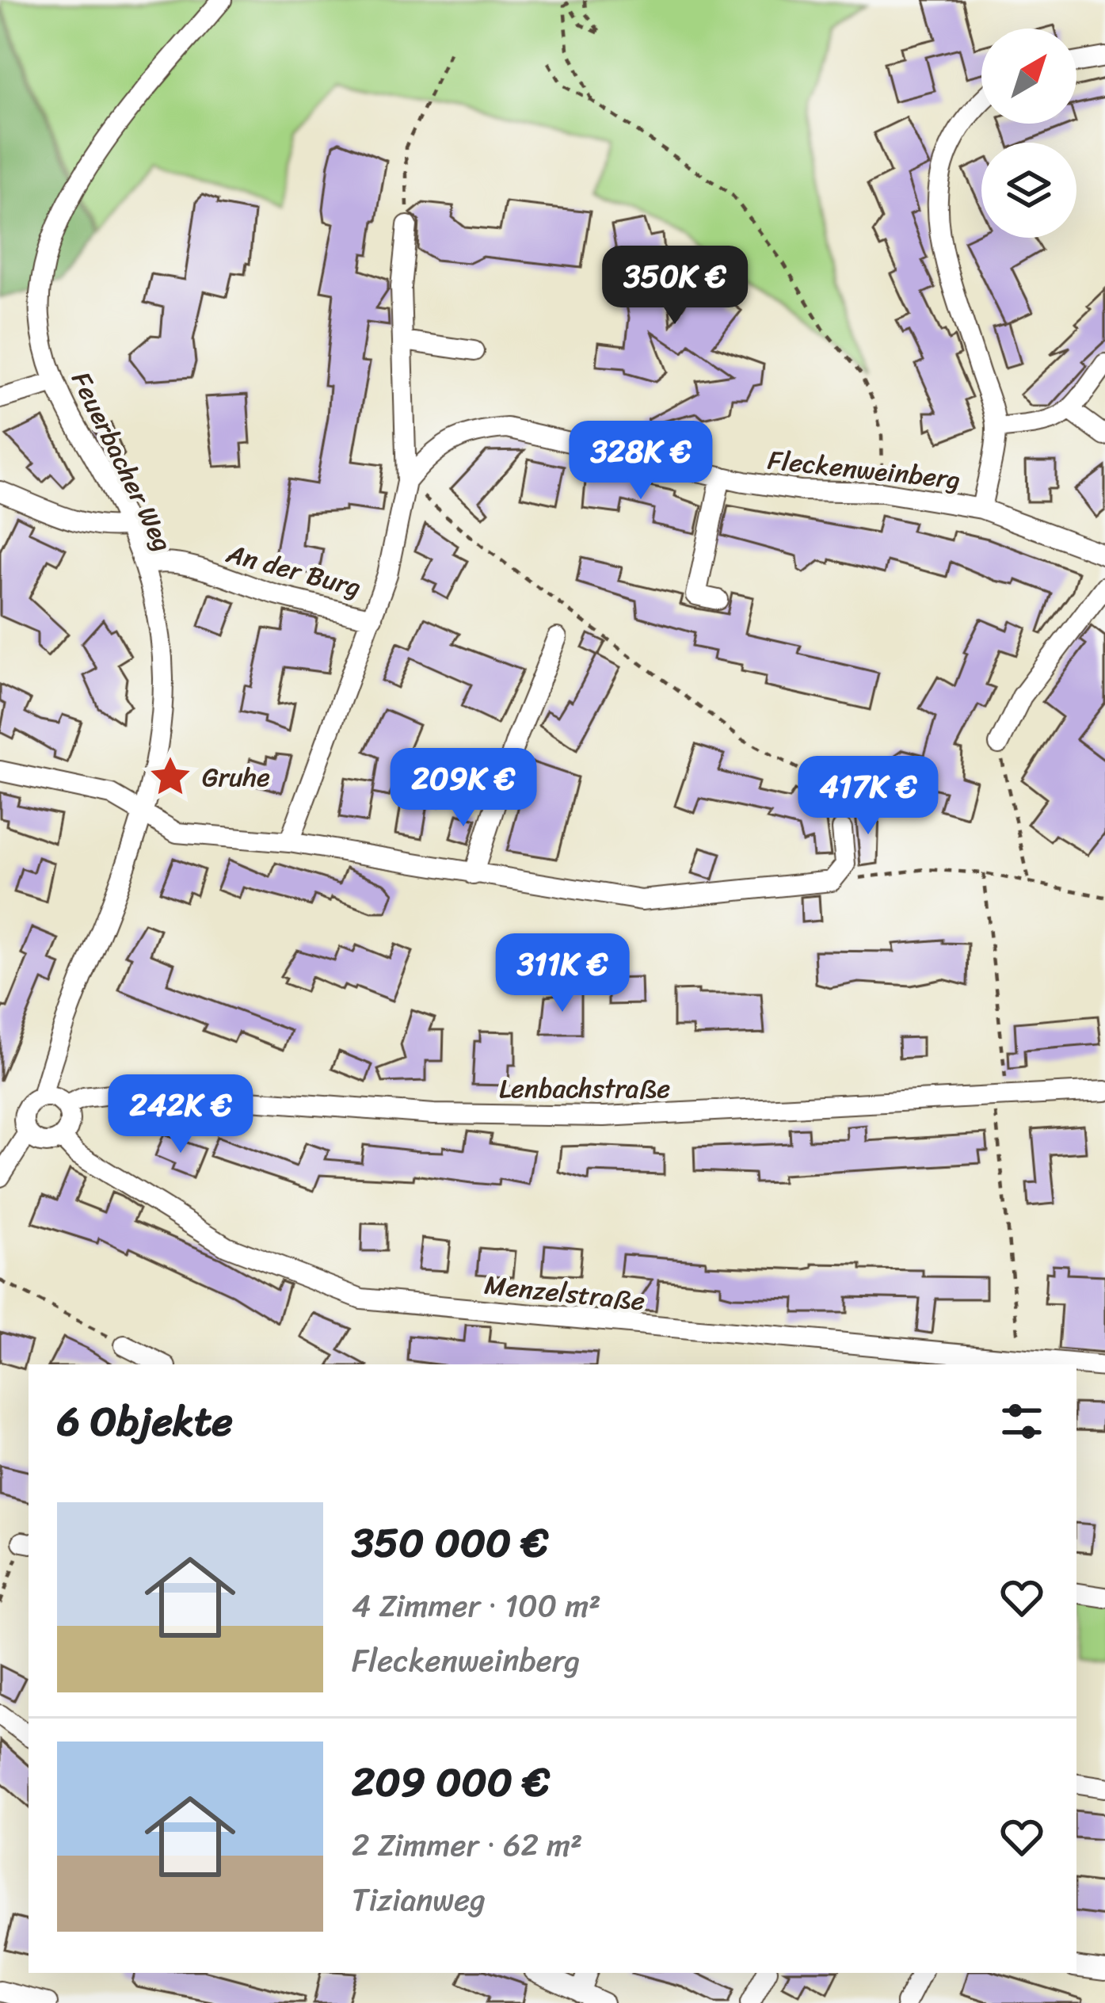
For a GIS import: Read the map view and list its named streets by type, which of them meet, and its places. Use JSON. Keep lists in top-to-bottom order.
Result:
{
  "streets": {
    "street": [
      "Feuerbacher Weg",
      "Fleckenweinberg",
      "An der Burg",
      "Lenbachstraße",
      "Menzelstraße"
    ]
  },
  "crossings": [
    ["Feuerbacher Weg", "An der Burg"],
    ["Feuerbacher Weg", "Lenbachstraße"],
    ["Feuerbacher Weg", "Menzelstraße"],
    ["Lenbachstraße", "Menzelstraße"]
  ],
  "places": {
    "place": ["Gruhe"]
  },
  "north": "top right",
  "page": {
    "price": [
      "350K €",
      "328K €",
      "209K €",
      "417K €",
      "311K €",
      "242K €"
    ],
    "heading": "6 Objekte",
    "list": [
      {
        "name": "350 000 €",
        "note": "4 Zimmer · 100 m² · Fleckenweinberg"
      },
      {
        "name": "209 000 €",
        "note": "2 Zimmer · 62 m² · Tizianweg"
      }
    ]
  }
}
